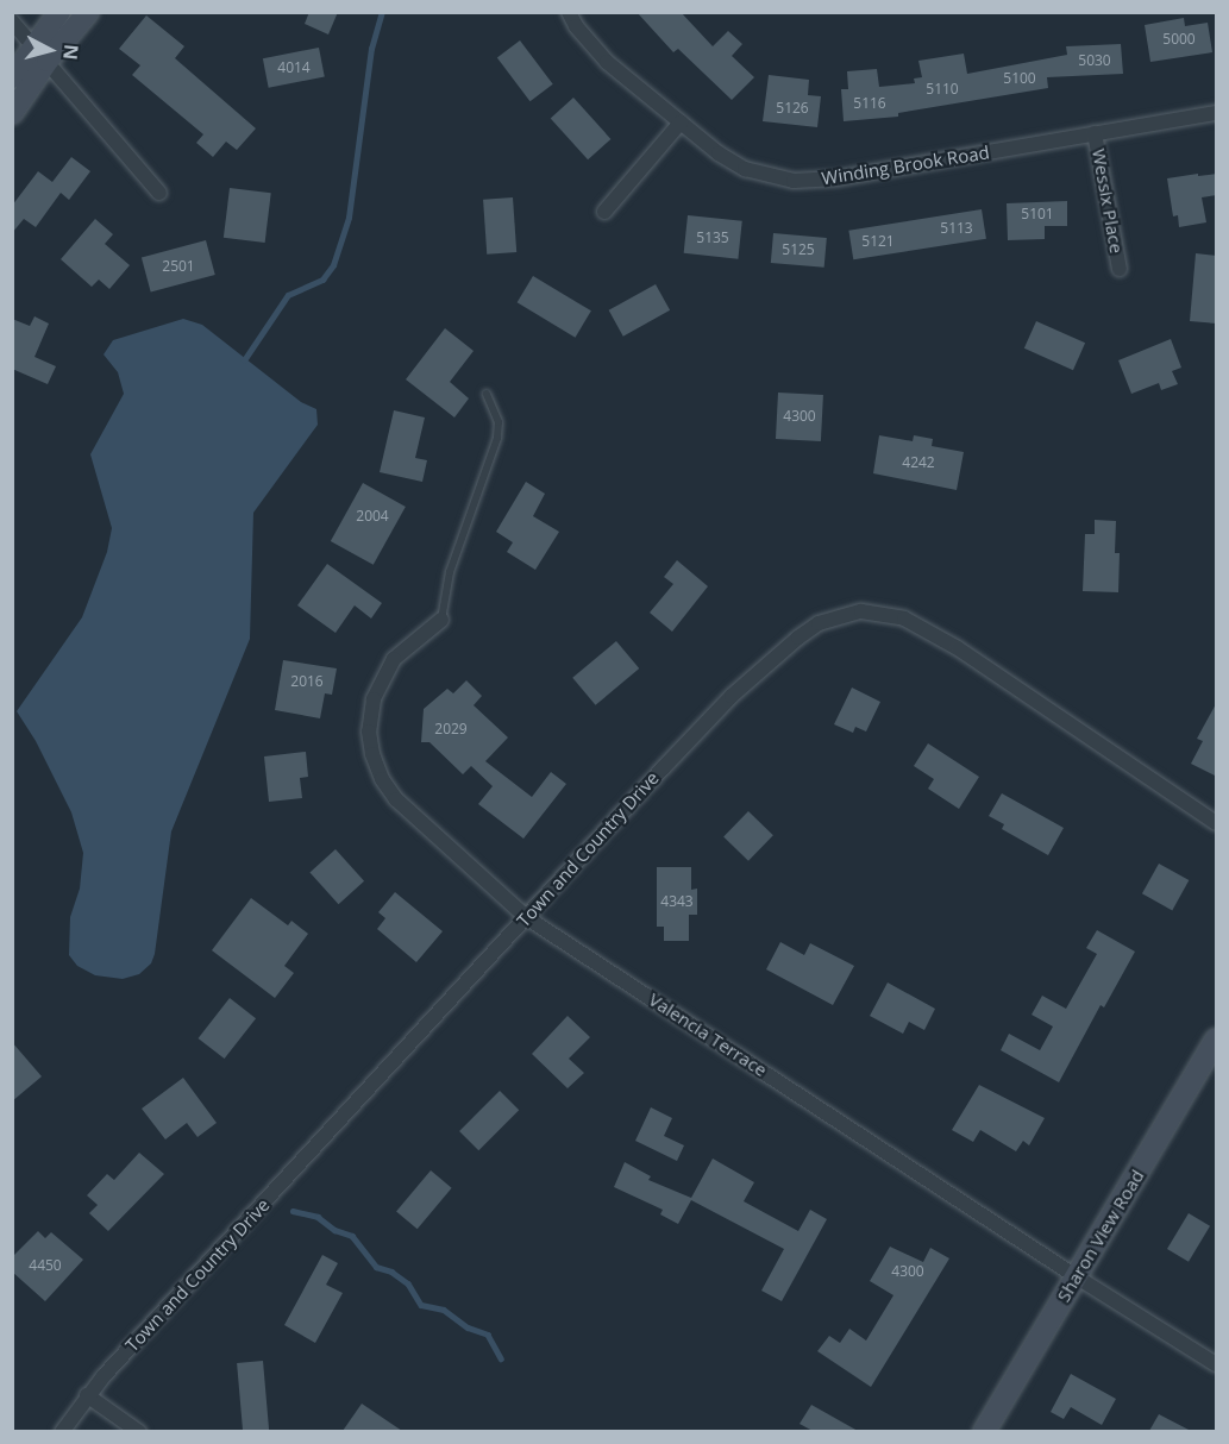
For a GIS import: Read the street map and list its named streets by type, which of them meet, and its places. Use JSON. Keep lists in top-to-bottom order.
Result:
{
  "streets": {
    "street": [
      "Winding Brook Road",
      "Wessix Place",
      "Town and Country Drive",
      "Valencia Terrace",
      "Sharon View Road"
    ]
  },
  "crossings": [
    ["Winding Brook Road", "Wessix Place"],
    ["Town and Country Drive", "Valencia Terrace"],
    ["Valencia Terrace", "Sharon View Road"]
  ],
  "house_numbers": [
    "5000",
    "5030",
    "4014",
    "5100",
    "5110",
    "5116",
    "5126",
    "5101",
    "5113",
    "5135",
    "5121",
    "5125",
    "2501",
    "4300",
    "4242",
    "2004",
    "2016",
    "2029",
    "4343",
    "4450",
    "4300"
  ],
  "north": "right"
}
